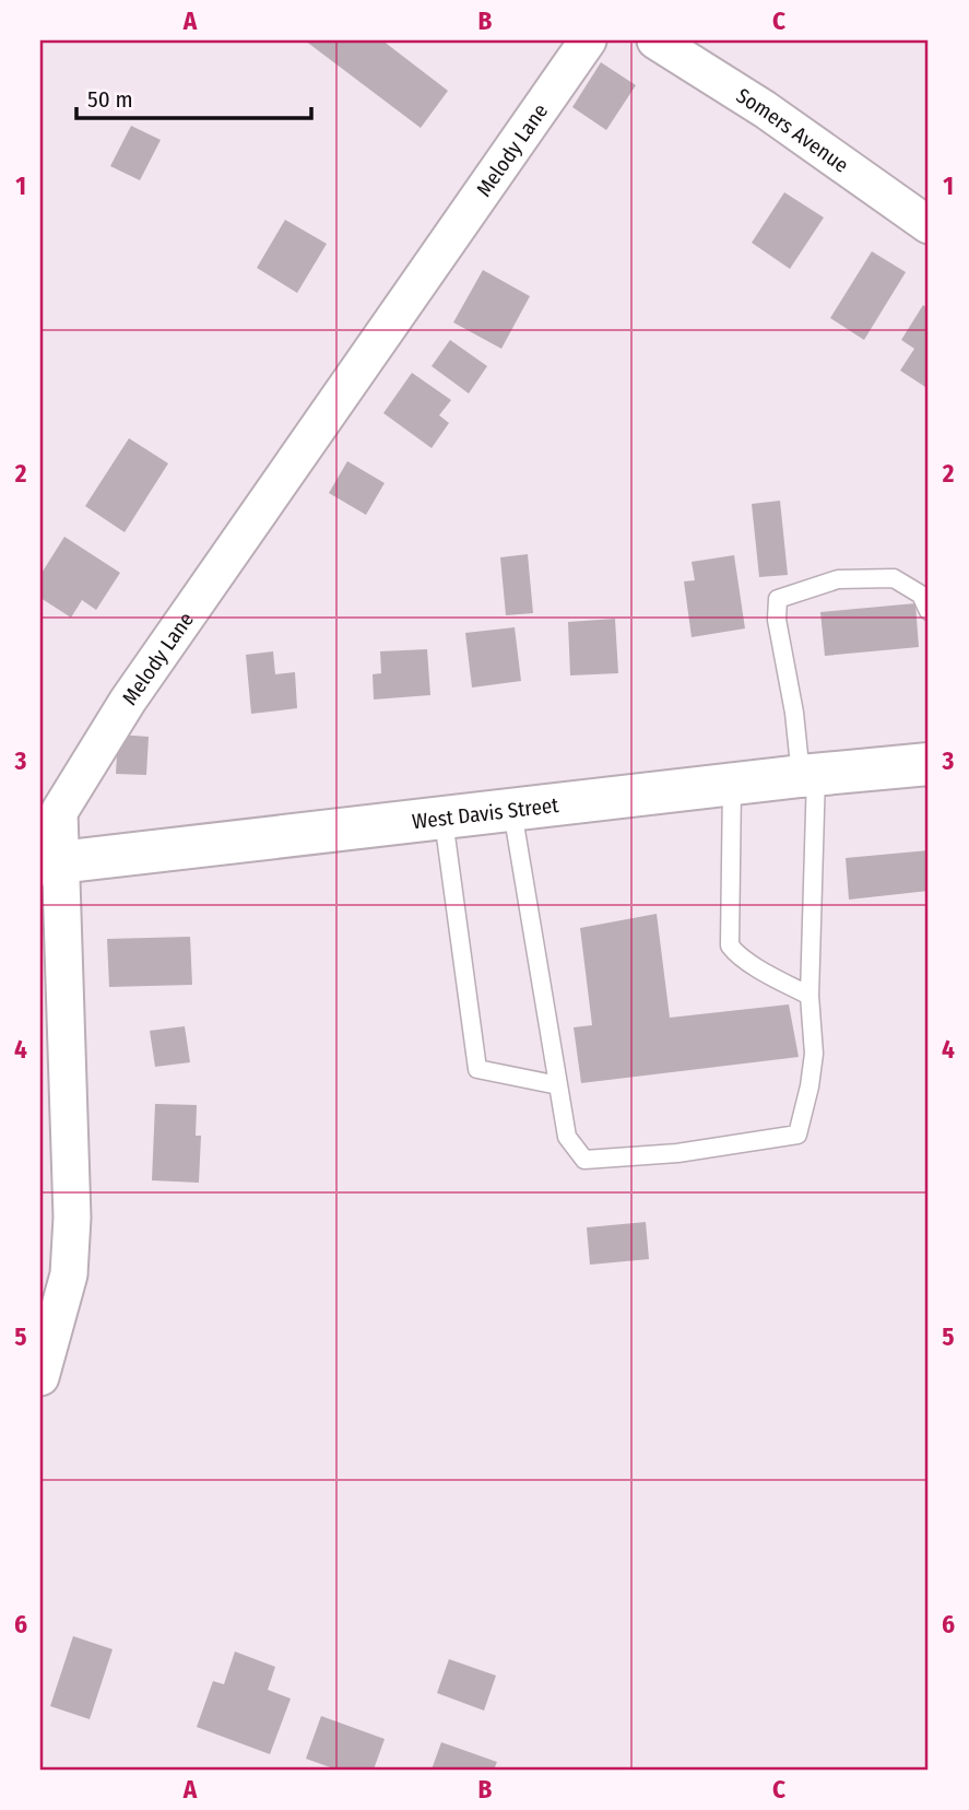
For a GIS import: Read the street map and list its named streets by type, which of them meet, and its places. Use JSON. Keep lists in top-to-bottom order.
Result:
{
  "streets": {
    "street": ["Somers Avenue", "Melody Lane", "West Davis Street"]
  },
  "crossings": [
    ["Melody Lane", "West Davis Street"]
  ],
  "scale_bar": "50 m",
  "grid": {
    "columns": ["A", "B", "C"],
    "rows": [
      "1",
      "2",
      "3",
      "4",
      "5",
      "6"
    ]
  }
}
